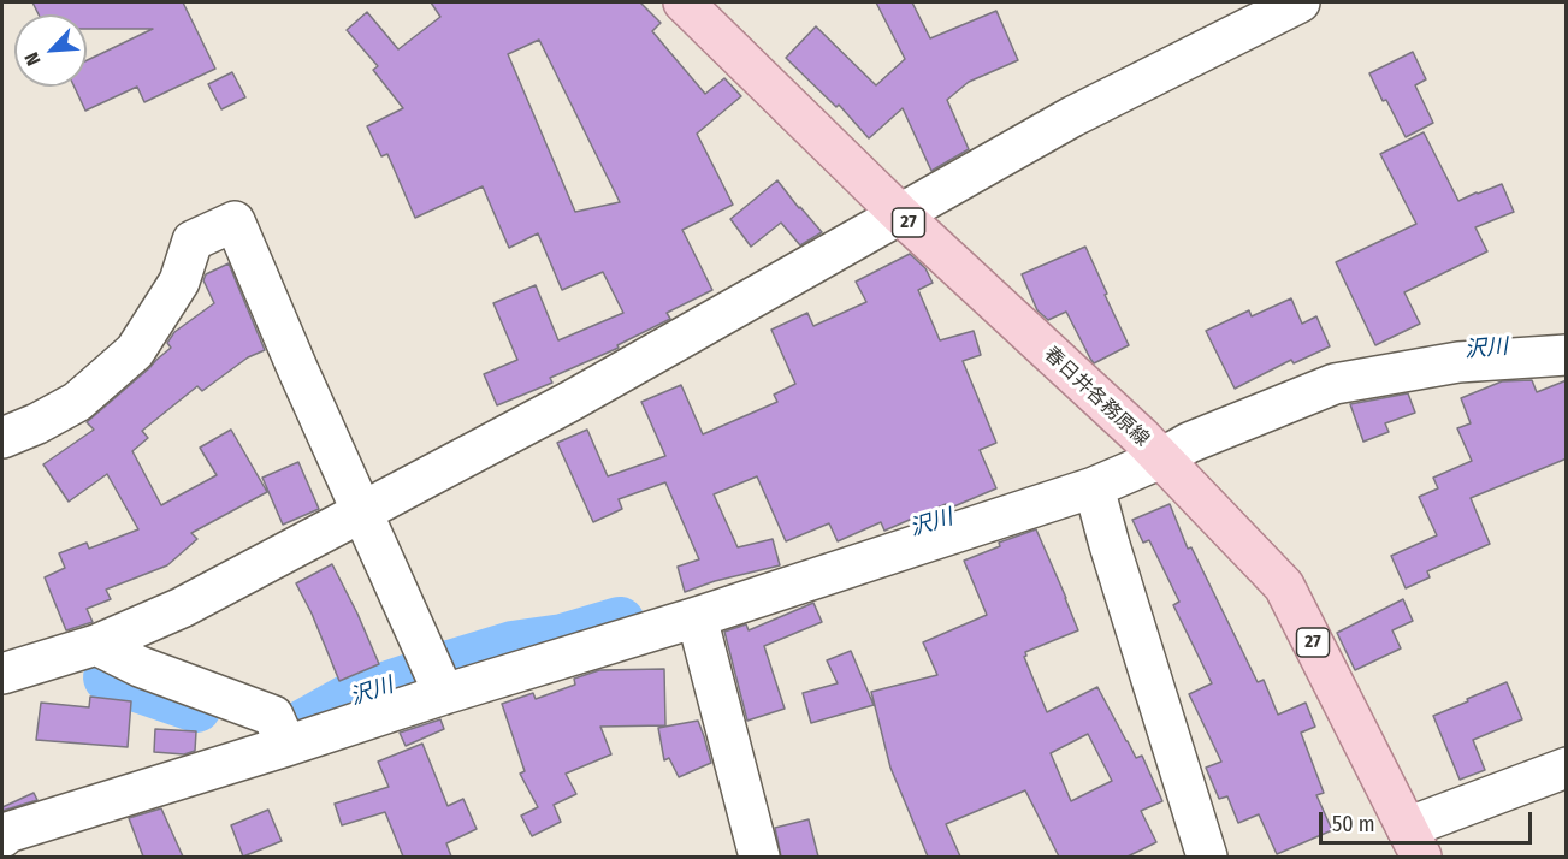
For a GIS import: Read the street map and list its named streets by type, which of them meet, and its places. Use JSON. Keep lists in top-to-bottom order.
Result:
{
  "streets": {
    "main road": ["27", "春日井各務原線"]
  },
  "water": ["沢川"],
  "scale_bar": "50 m",
  "north": "bottom left"
}
